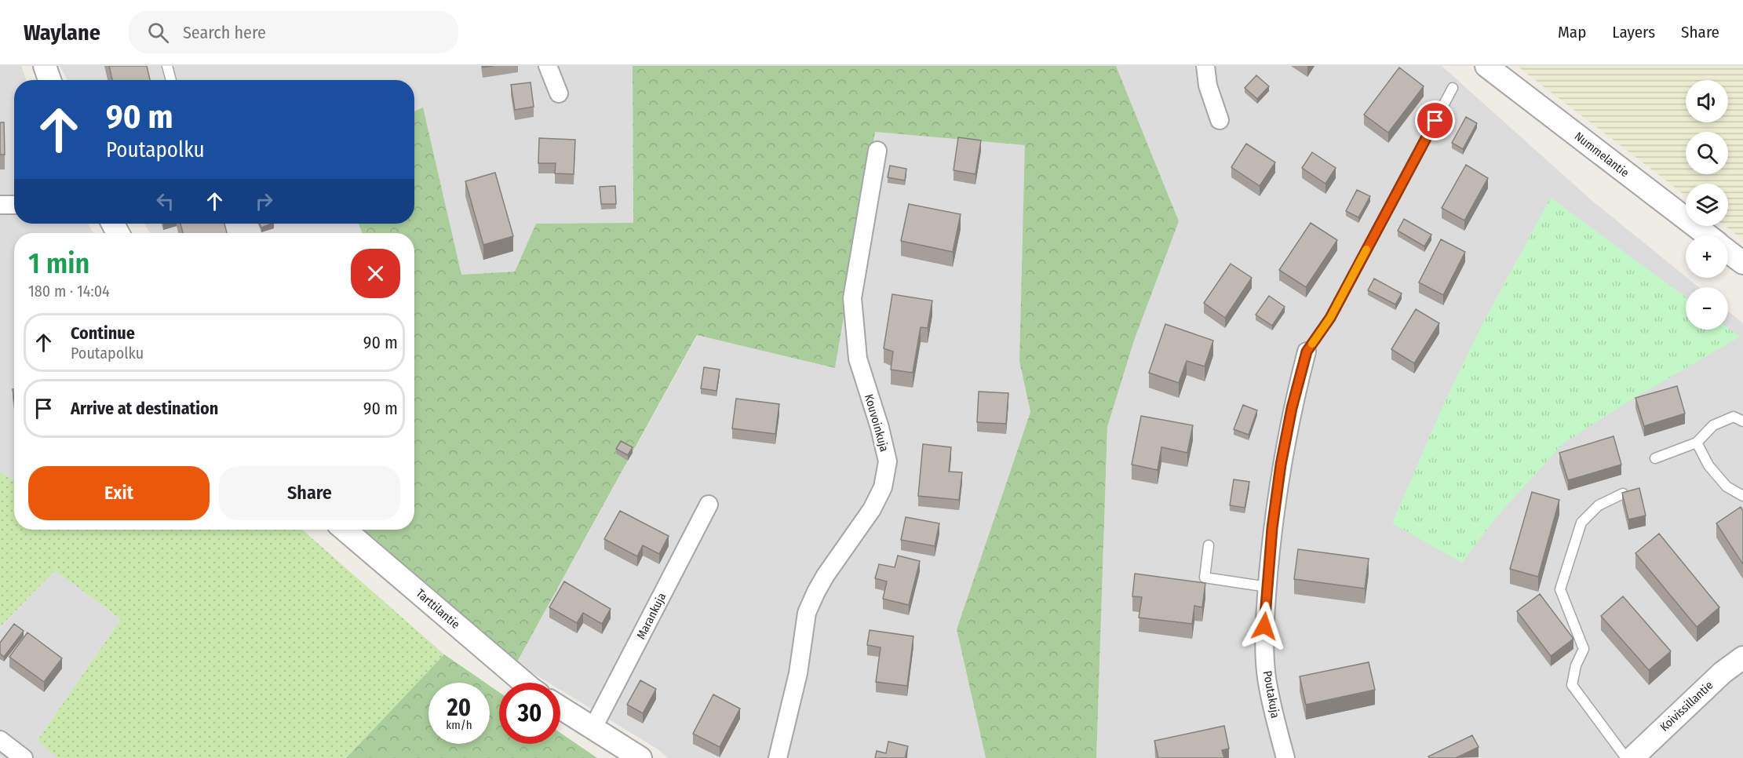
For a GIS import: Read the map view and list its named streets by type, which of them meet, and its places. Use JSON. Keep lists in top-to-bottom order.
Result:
{
  "streets": {
    "street": [
      "Nummelantie",
      "Kouvoinkuja",
      "Tarttilantie",
      "Marankuja",
      "Poutakuja",
      "Koivissillantie"
    ]
  },
  "page": {
    "header": "Waylane",
    "search": "Search here",
    "nav": ["Map", "Layers", "Share"],
    "map_buttons": ["+", "−"],
    "turn": ["90 m", "Poutapolku"],
    "heading": ["1 min", "180 m · 14:04"],
    "list": [
      {
        "name": "Continue",
        "note": "Poutapolku",
        "value": "90 m"
      },
      {
        "name": "Arrive at destination",
        "value": "90 m"
      }
    ],
    "buttons": ["Exit", "Share"],
    "speed": "20 km/h",
    "limit": "30"
  }
}
